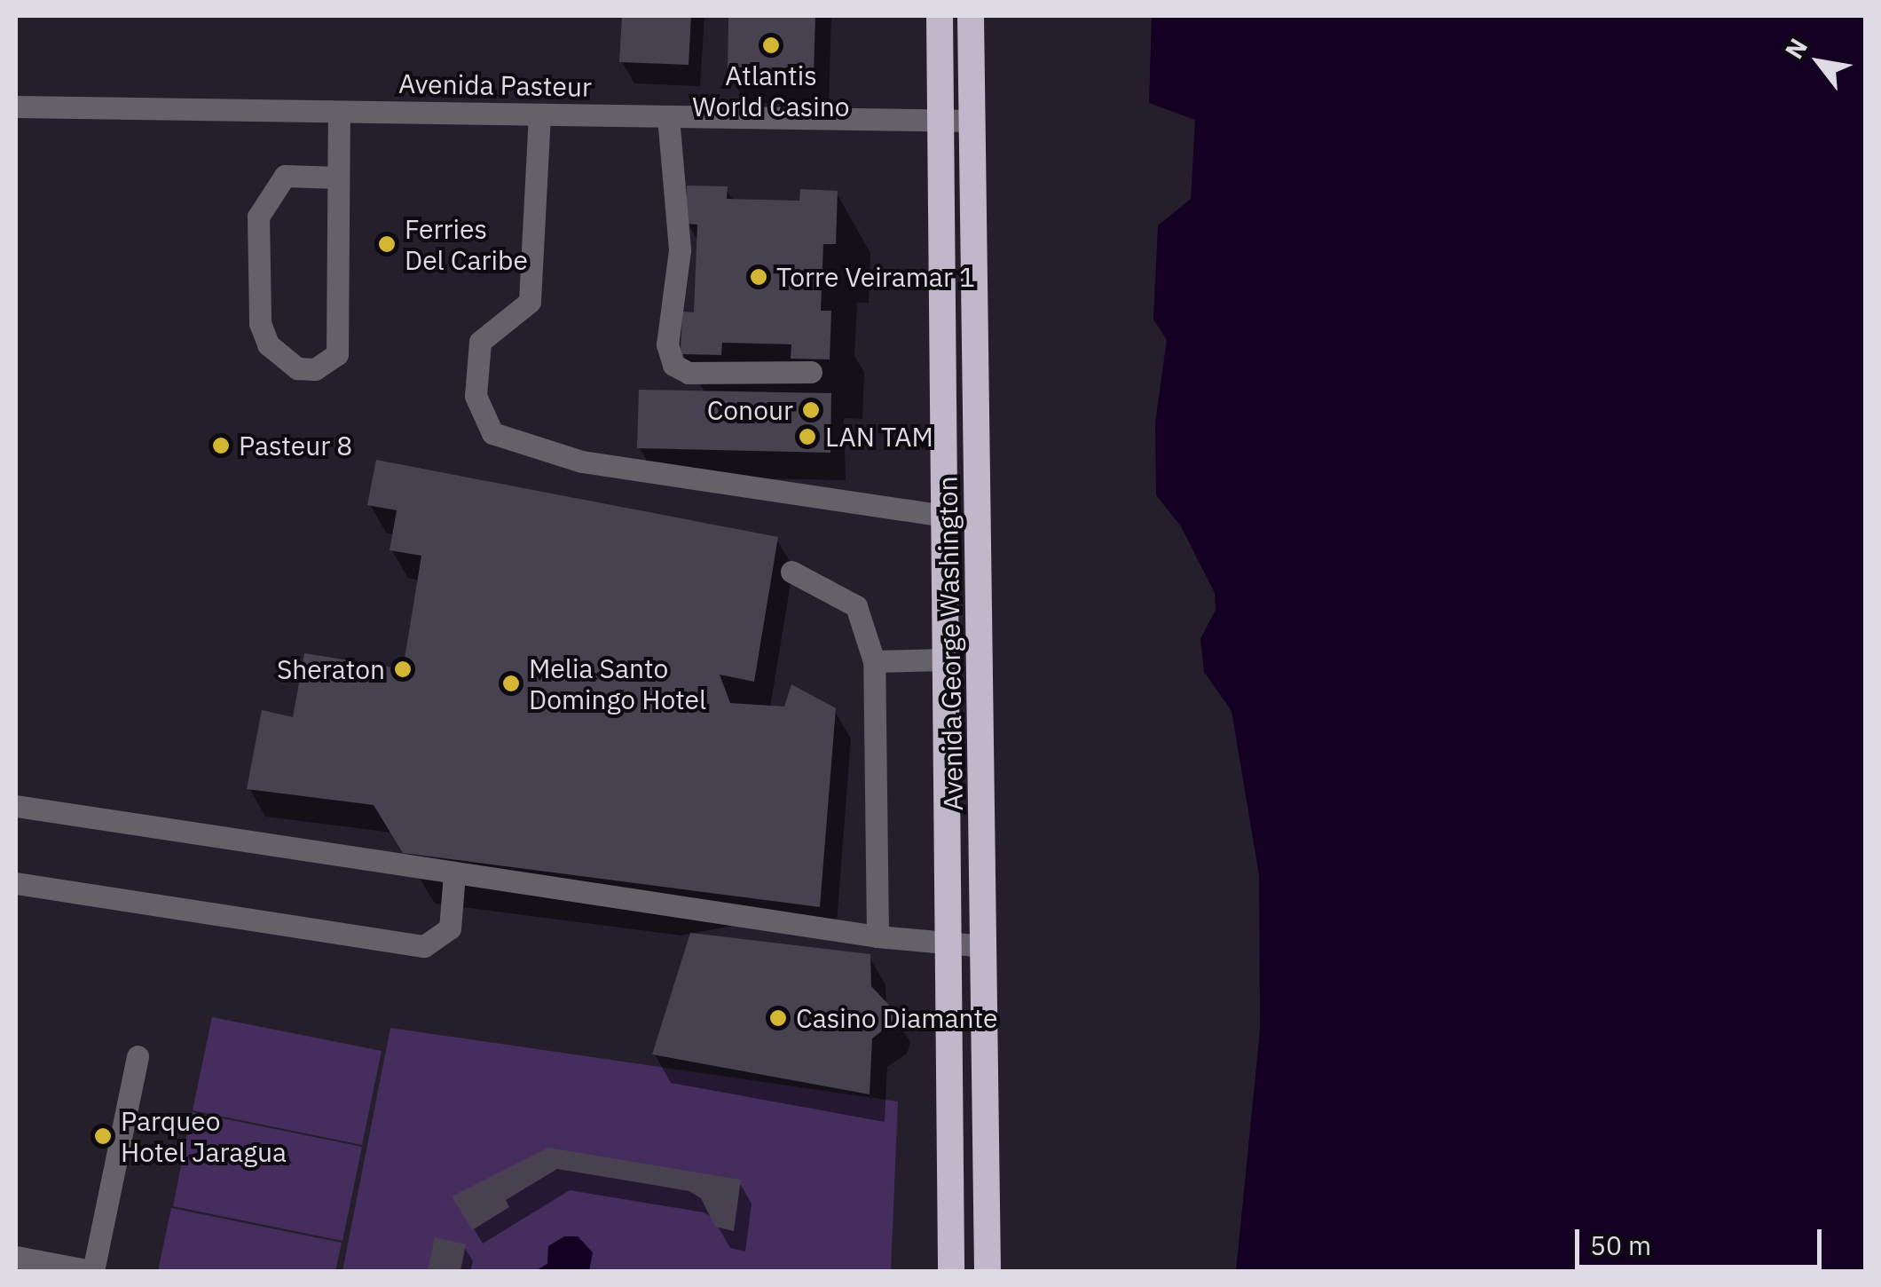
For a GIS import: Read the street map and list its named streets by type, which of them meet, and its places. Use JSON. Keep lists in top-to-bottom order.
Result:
{
  "streets": {
    "highway": ["Avenida George Washington"],
    "street": ["Avenida Pasteur"]
  },
  "crossings": [
    ["Avenida Pasteur", "Avenida George Washington"]
  ],
  "places": [
    "Atlantis World Casino",
    "Ferries Del Caribe",
    "Torre Veiramar 1",
    "Conour",
    "LAN TAM",
    "Pasteur 8",
    "Sheraton",
    "Melia Santo Domingo Hotel",
    "Casino Diamante",
    "Parqueo Hotel Jaragua"
  ],
  "scale_bar": "50 m",
  "north": "top left"
}
